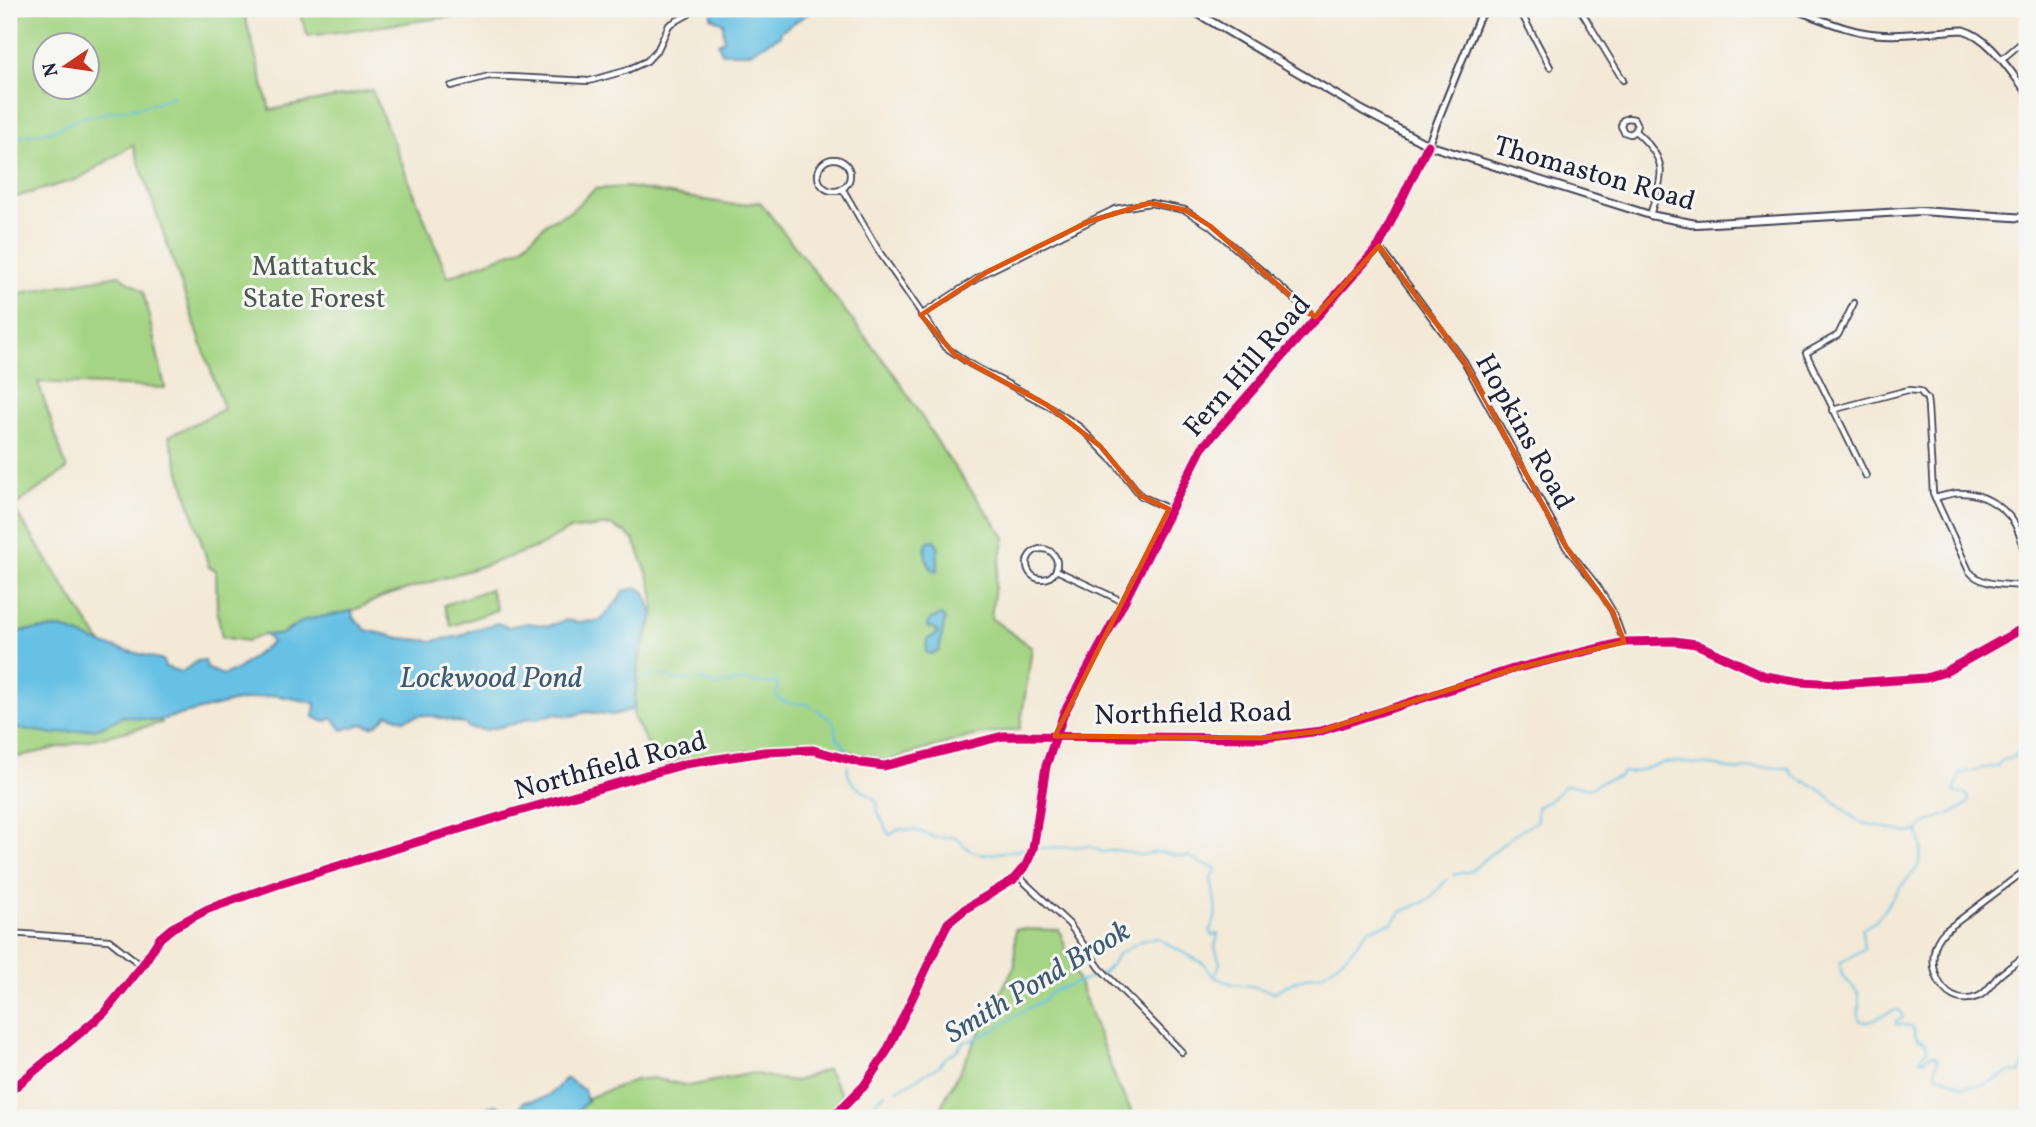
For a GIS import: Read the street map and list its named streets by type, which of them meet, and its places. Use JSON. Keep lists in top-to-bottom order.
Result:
{
  "streets": {
    "main road": ["Thomaston Road"],
    "street": ["Fern Hill Road", "Hopkins Road", "Northfield Road"]
  },
  "crossings": [
    ["Thomaston Road", "Fern Hill Road"],
    ["Fern Hill Road", "Hopkins Road"],
    ["Fern Hill Road", "Northfield Road"],
    ["Hopkins Road", "Northfield Road"]
  ],
  "water": ["Lockwood Pond", "Smith Pond Brook"],
  "parks": ["Mattatuck State Forest"],
  "north": "left"
}
